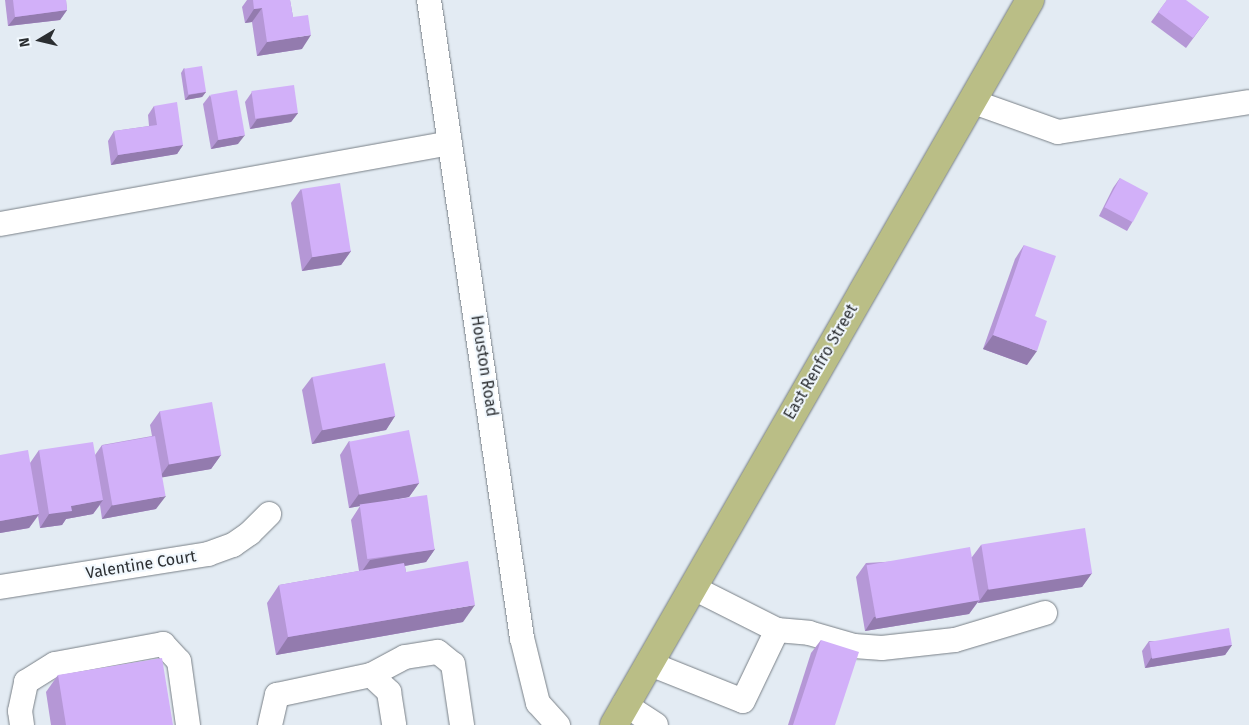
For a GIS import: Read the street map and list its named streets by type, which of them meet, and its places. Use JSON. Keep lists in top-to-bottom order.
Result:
{
  "streets": {
    "main road": ["East Renfro Street"],
    "street": ["Houston Road", "Valentine Court"]
  },
  "north": "left"
}
